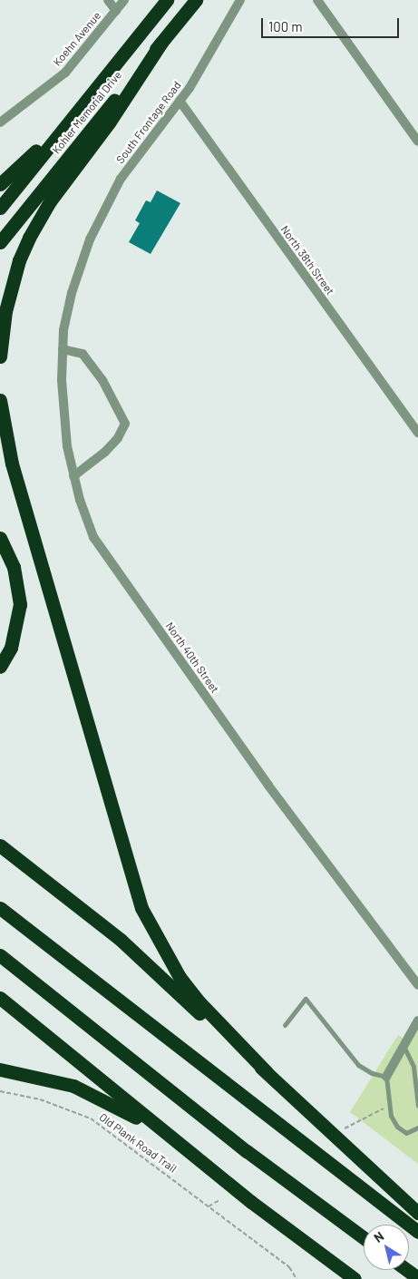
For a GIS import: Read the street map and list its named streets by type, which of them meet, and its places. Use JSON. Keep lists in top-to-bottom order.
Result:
{
  "streets": {
    "highway": ["Kohler Memorial Drive"],
    "street": [
      "Koehn Avenue",
      "South Frontage Road",
      "North 38th Street",
      "North 40th Street"
    ],
    "path": ["Old Plank Road Trail"]
  },
  "crossings": [
    ["South Frontage Road", "North 38th Street"],
    ["South Frontage Road", "North 40th Street"]
  ],
  "scale_bar": "100 m",
  "north": "top left"
}
